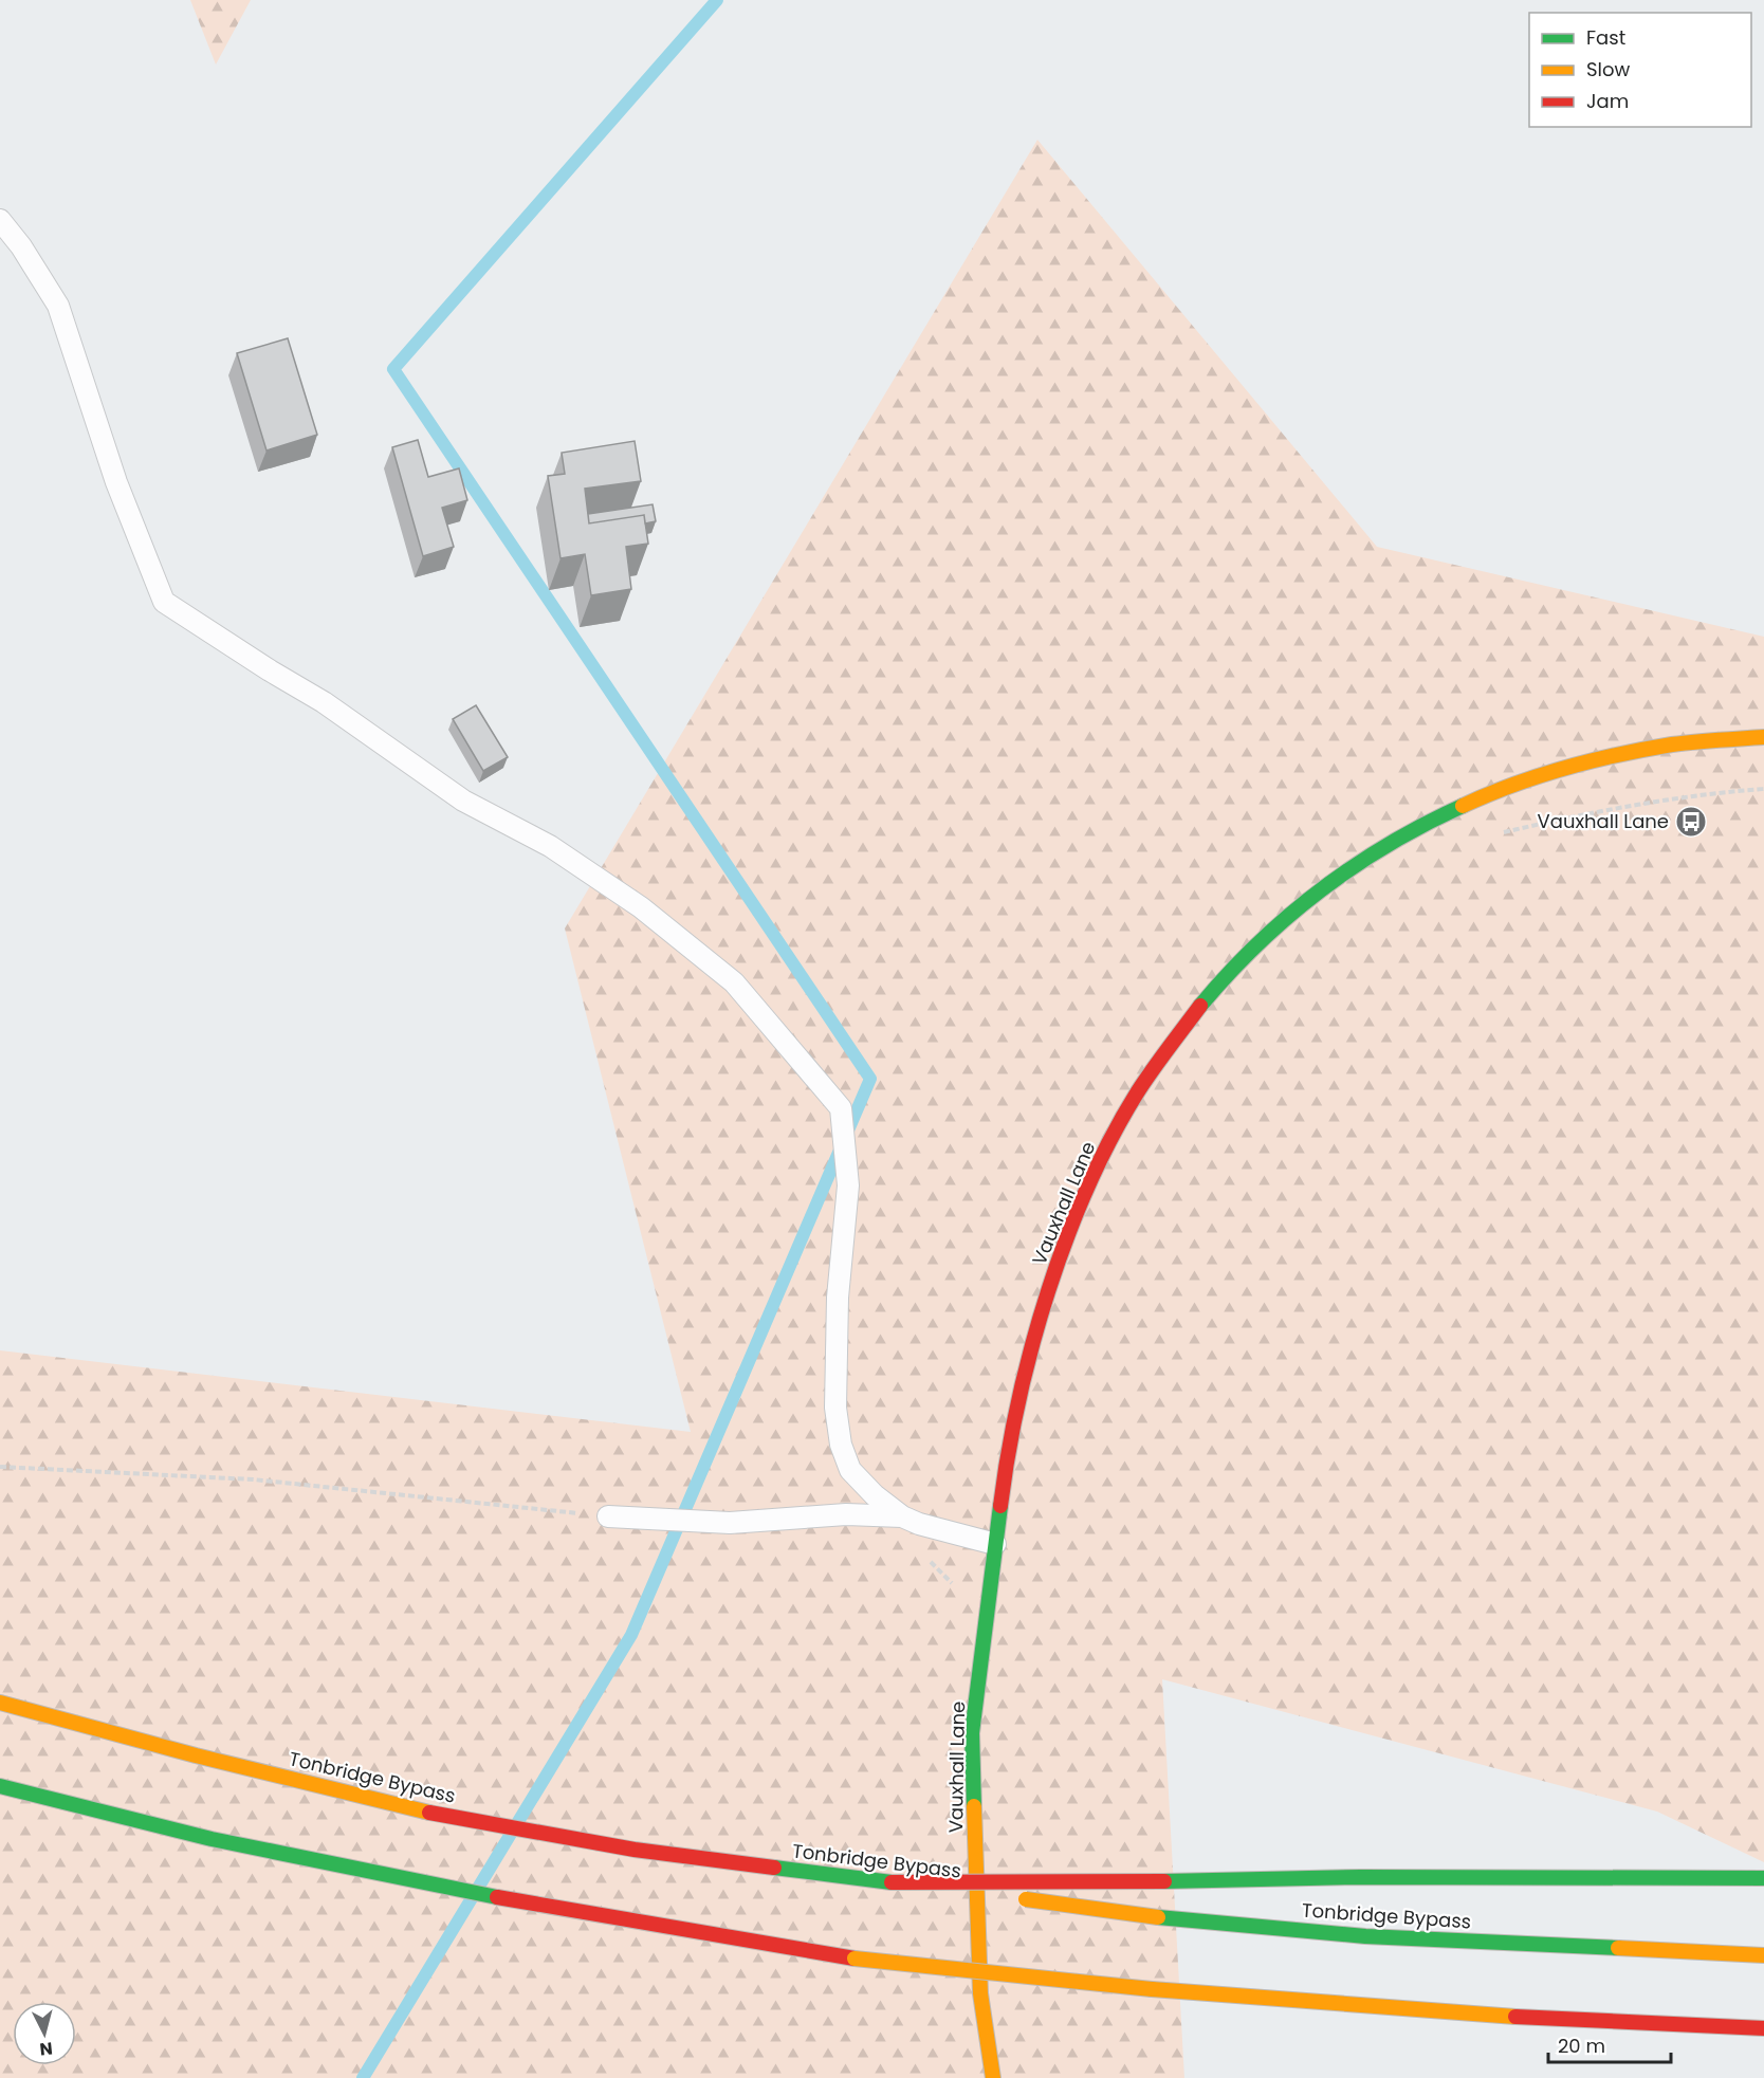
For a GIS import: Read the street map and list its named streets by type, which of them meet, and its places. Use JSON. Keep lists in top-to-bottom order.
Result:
{
  "streets": {
    "highway": ["Vauxhall Lane", "Tonbridge Bypass"]
  },
  "places": {
    "bus stop": ["Vauxhall Lane"]
  },
  "legend": ["Fast", "Slow", "Jam"],
  "scale_bar": "20 m",
  "north": "bottom"
}
